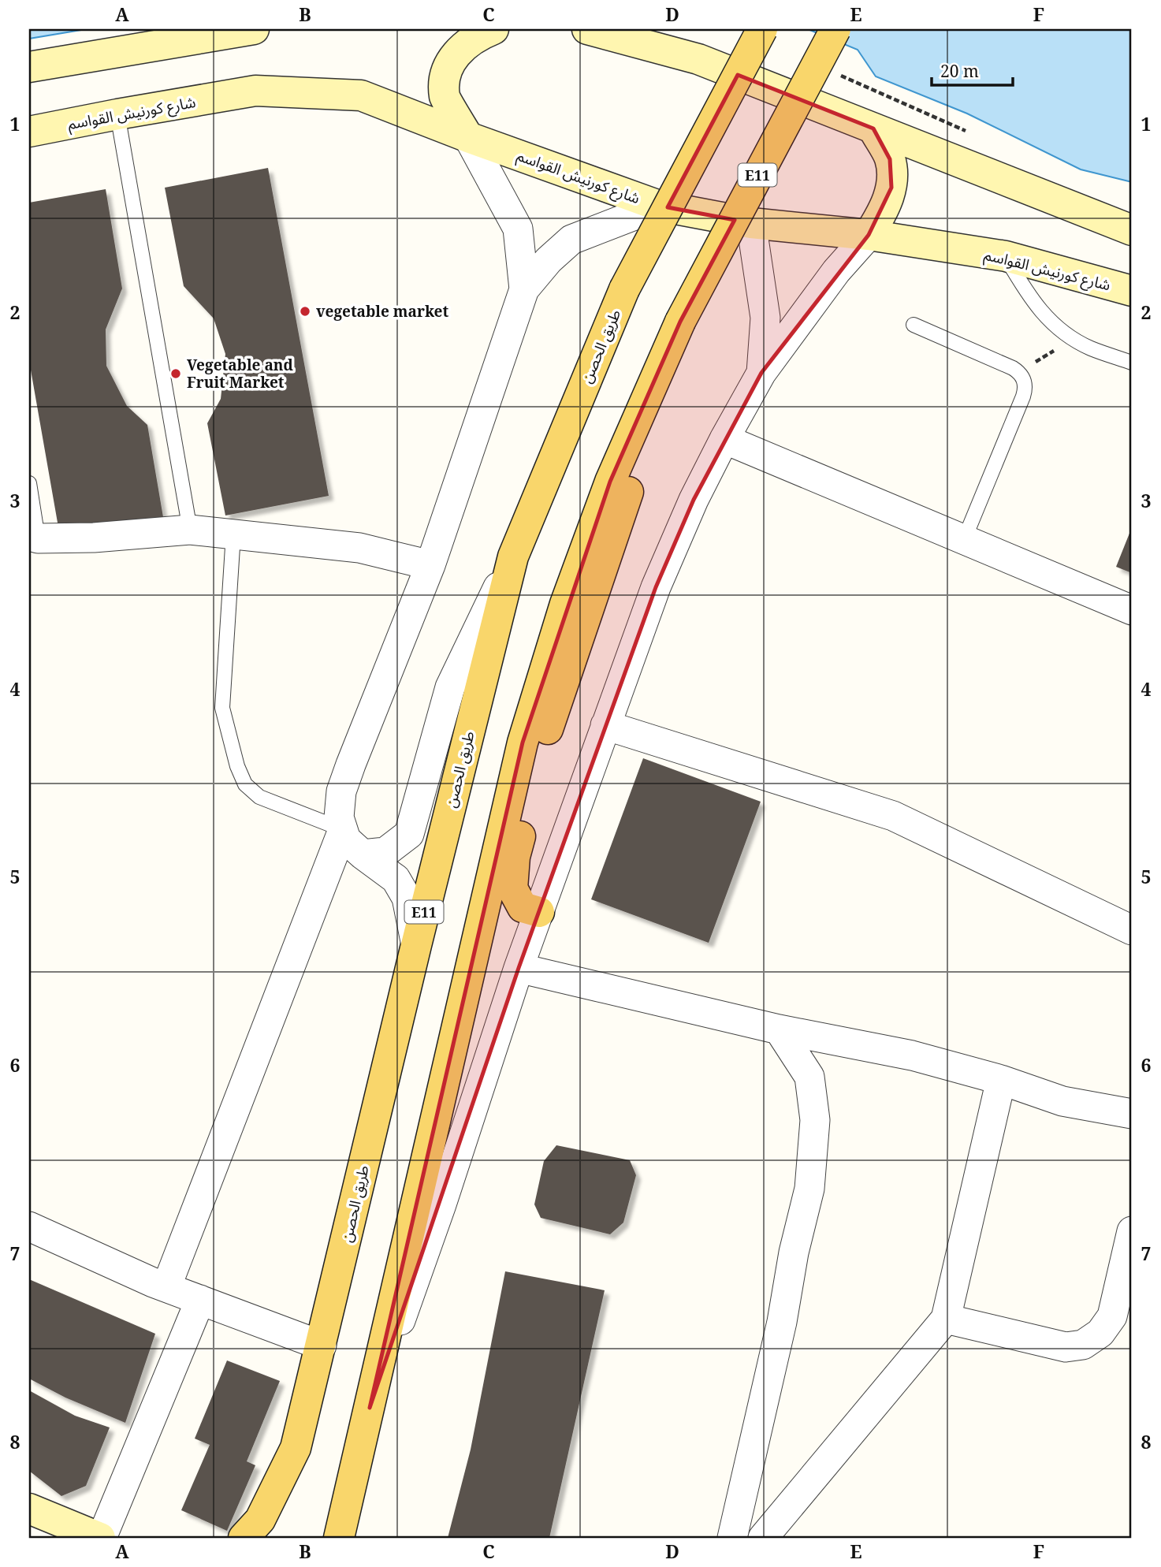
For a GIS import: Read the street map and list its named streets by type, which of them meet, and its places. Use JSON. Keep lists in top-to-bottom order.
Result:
{
  "streets": {
    "main road": ["شارع كورنيش القواسم", "E11", "طريق الحصن"]
  },
  "places": ["vegetable market", "Vegetable and Fruit Market"],
  "scale_bar": "20 m",
  "grid": {
    "columns": [
      "A",
      "B",
      "C",
      "D",
      "E",
      "F"
    ],
    "rows": [
      "1",
      "2",
      "3",
      "4",
      "5",
      "6",
      "7",
      "8"
    ]
  }
}
